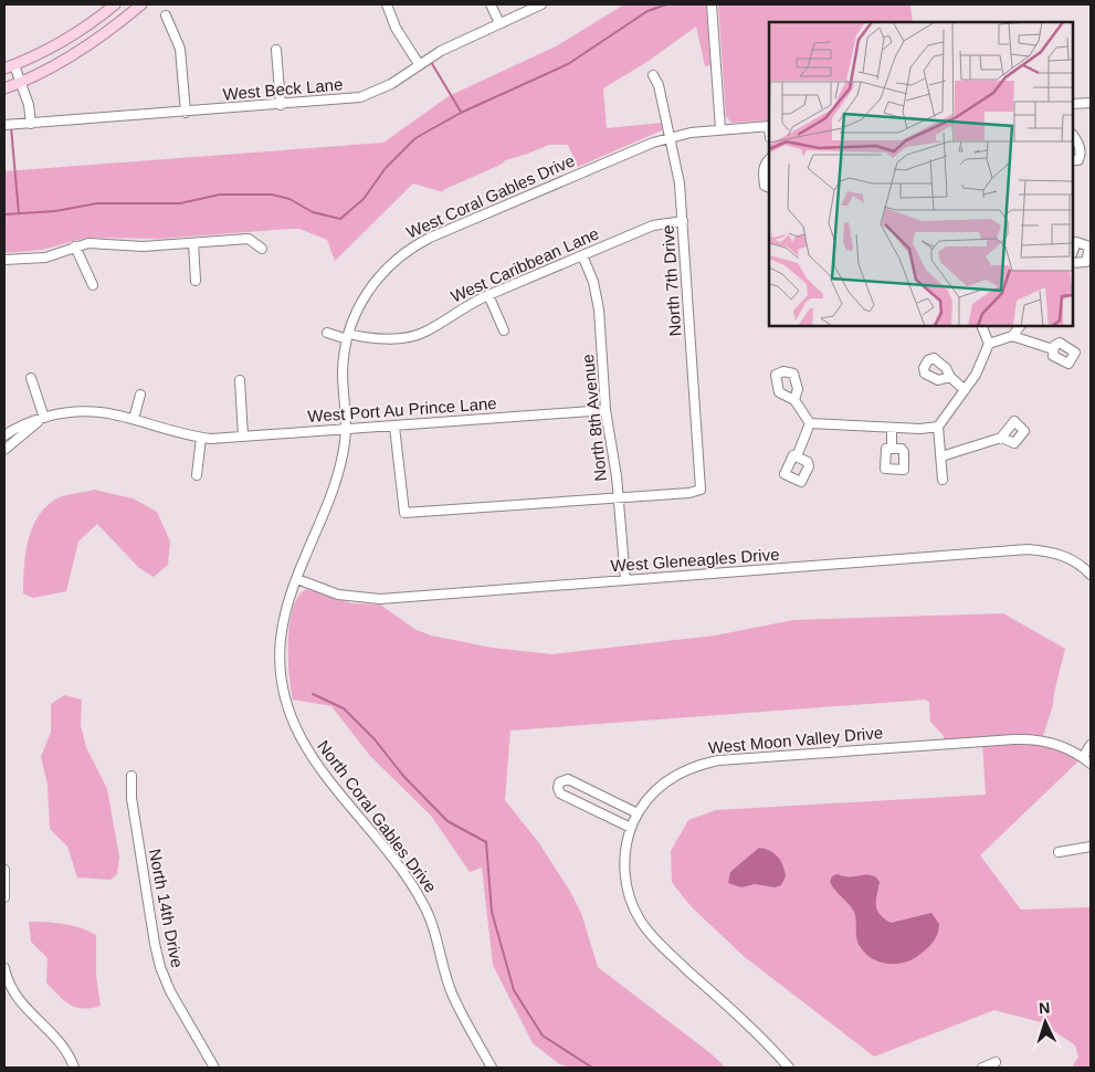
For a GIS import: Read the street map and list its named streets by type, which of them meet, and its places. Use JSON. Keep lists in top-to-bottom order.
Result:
{
  "streets": {
    "street": [
      "West Beck Lane",
      "West Coral Gables Drive",
      "West Caribbean Lane",
      "North 7th Drive",
      "West Port Au Prince Lane",
      "North 8th Avenue",
      "West Gleneagles Drive",
      "West Moon Valley Drive",
      "North Coral Gables Drive",
      "North 14th Drive"
    ]
  },
  "crossings": [
    ["West Coral Gables Drive", "West Caribbean Lane"],
    ["West Coral Gables Drive", "North 7th Drive"],
    ["West Coral Gables Drive", "West Port Au Prince Lane"],
    ["West Coral Gables Drive", "West Gleneagles Drive"],
    ["West Coral Gables Drive", "North Coral Gables Drive"],
    ["West Caribbean Lane", "North 7th Drive"],
    ["West Caribbean Lane", "North 8th Avenue"],
    ["North 7th Drive", "North 8th Avenue"],
    ["West Port Au Prince Lane", "North 8th Avenue"],
    ["North 8th Avenue", "West Gleneagles Drive"]
  ],
  "north": "top"
}
